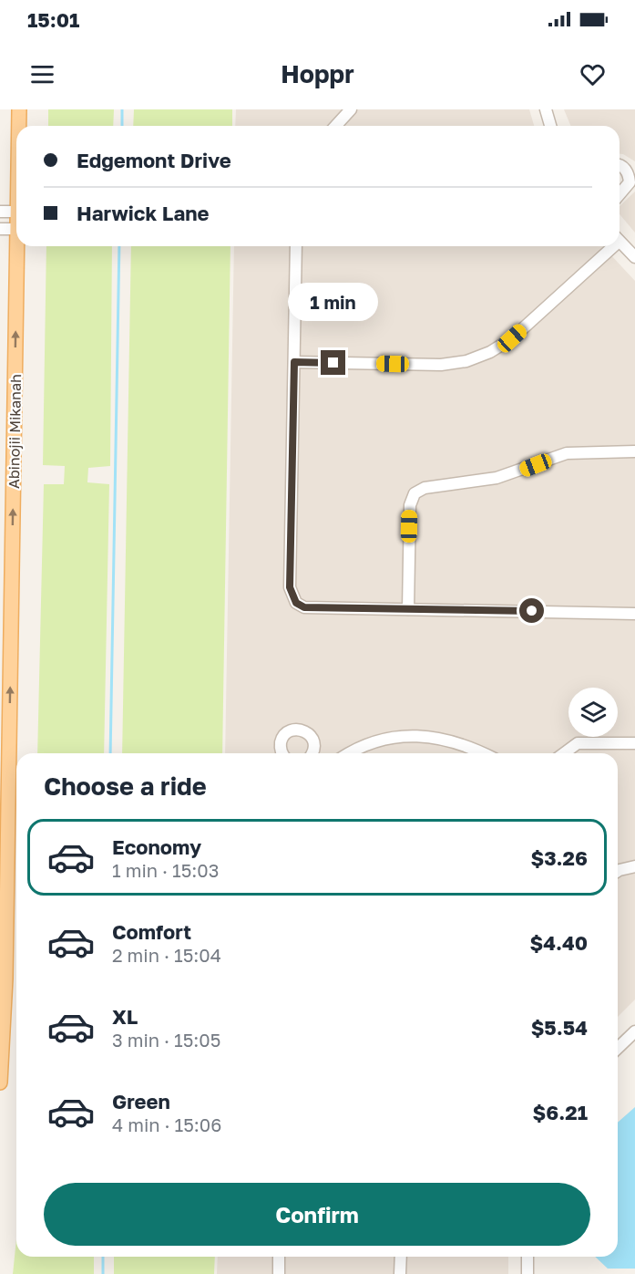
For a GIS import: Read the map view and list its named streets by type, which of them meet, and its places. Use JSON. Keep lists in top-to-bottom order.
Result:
{
  "streets": {
    "main road": ["Abinojii Mikanah"]
  },
  "one_way": ["Abinojii Mikanah"],
  "page": {
    "status": "15:01",
    "header": "Hoppr",
    "banner": ["Edgemont Drive", "Harwick Lane"],
    "bubble": "1 min",
    "heading": "Choose a ride",
    "list": [
      {
        "name": "Economy",
        "note": "1 min · 15:03",
        "value": "$3.26"
      },
      {
        "name": "Comfort",
        "note": "2 min · 15:04",
        "value": "$4.40"
      },
      {
        "name": "XL",
        "note": "3 min · 15:05",
        "value": "$5.54"
      },
      {
        "name": "Green",
        "note": "4 min · 15:06",
        "value": "$6.21"
      }
    ],
    "buttons": "Confirm"
  }
}
